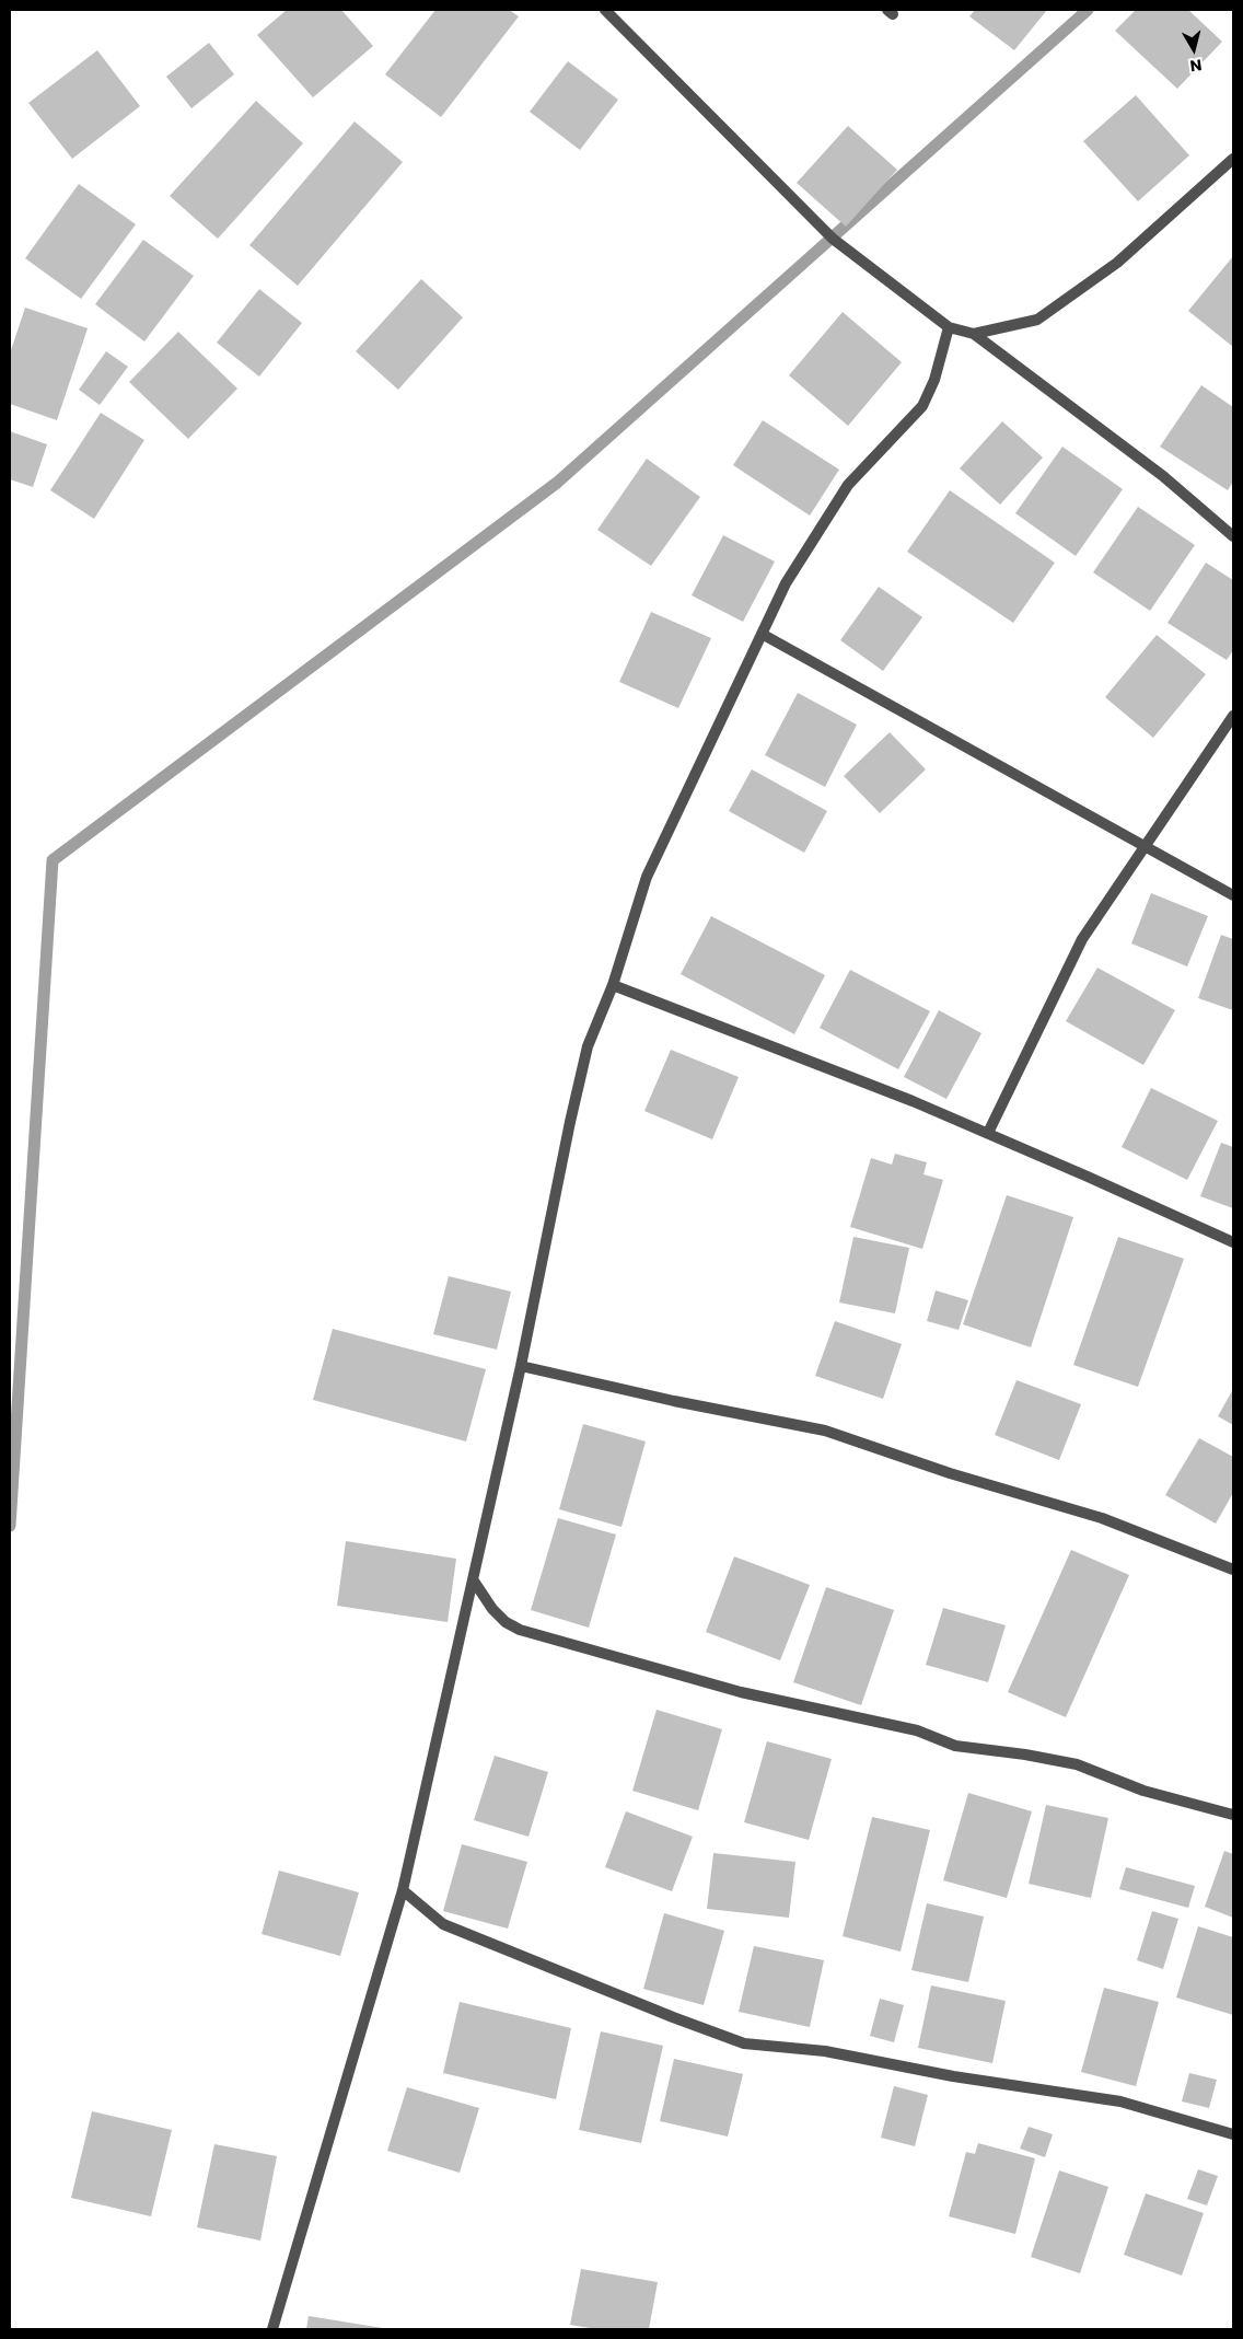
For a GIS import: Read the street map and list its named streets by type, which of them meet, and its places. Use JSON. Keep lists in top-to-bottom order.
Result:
{
  "north": "bottom"
}
